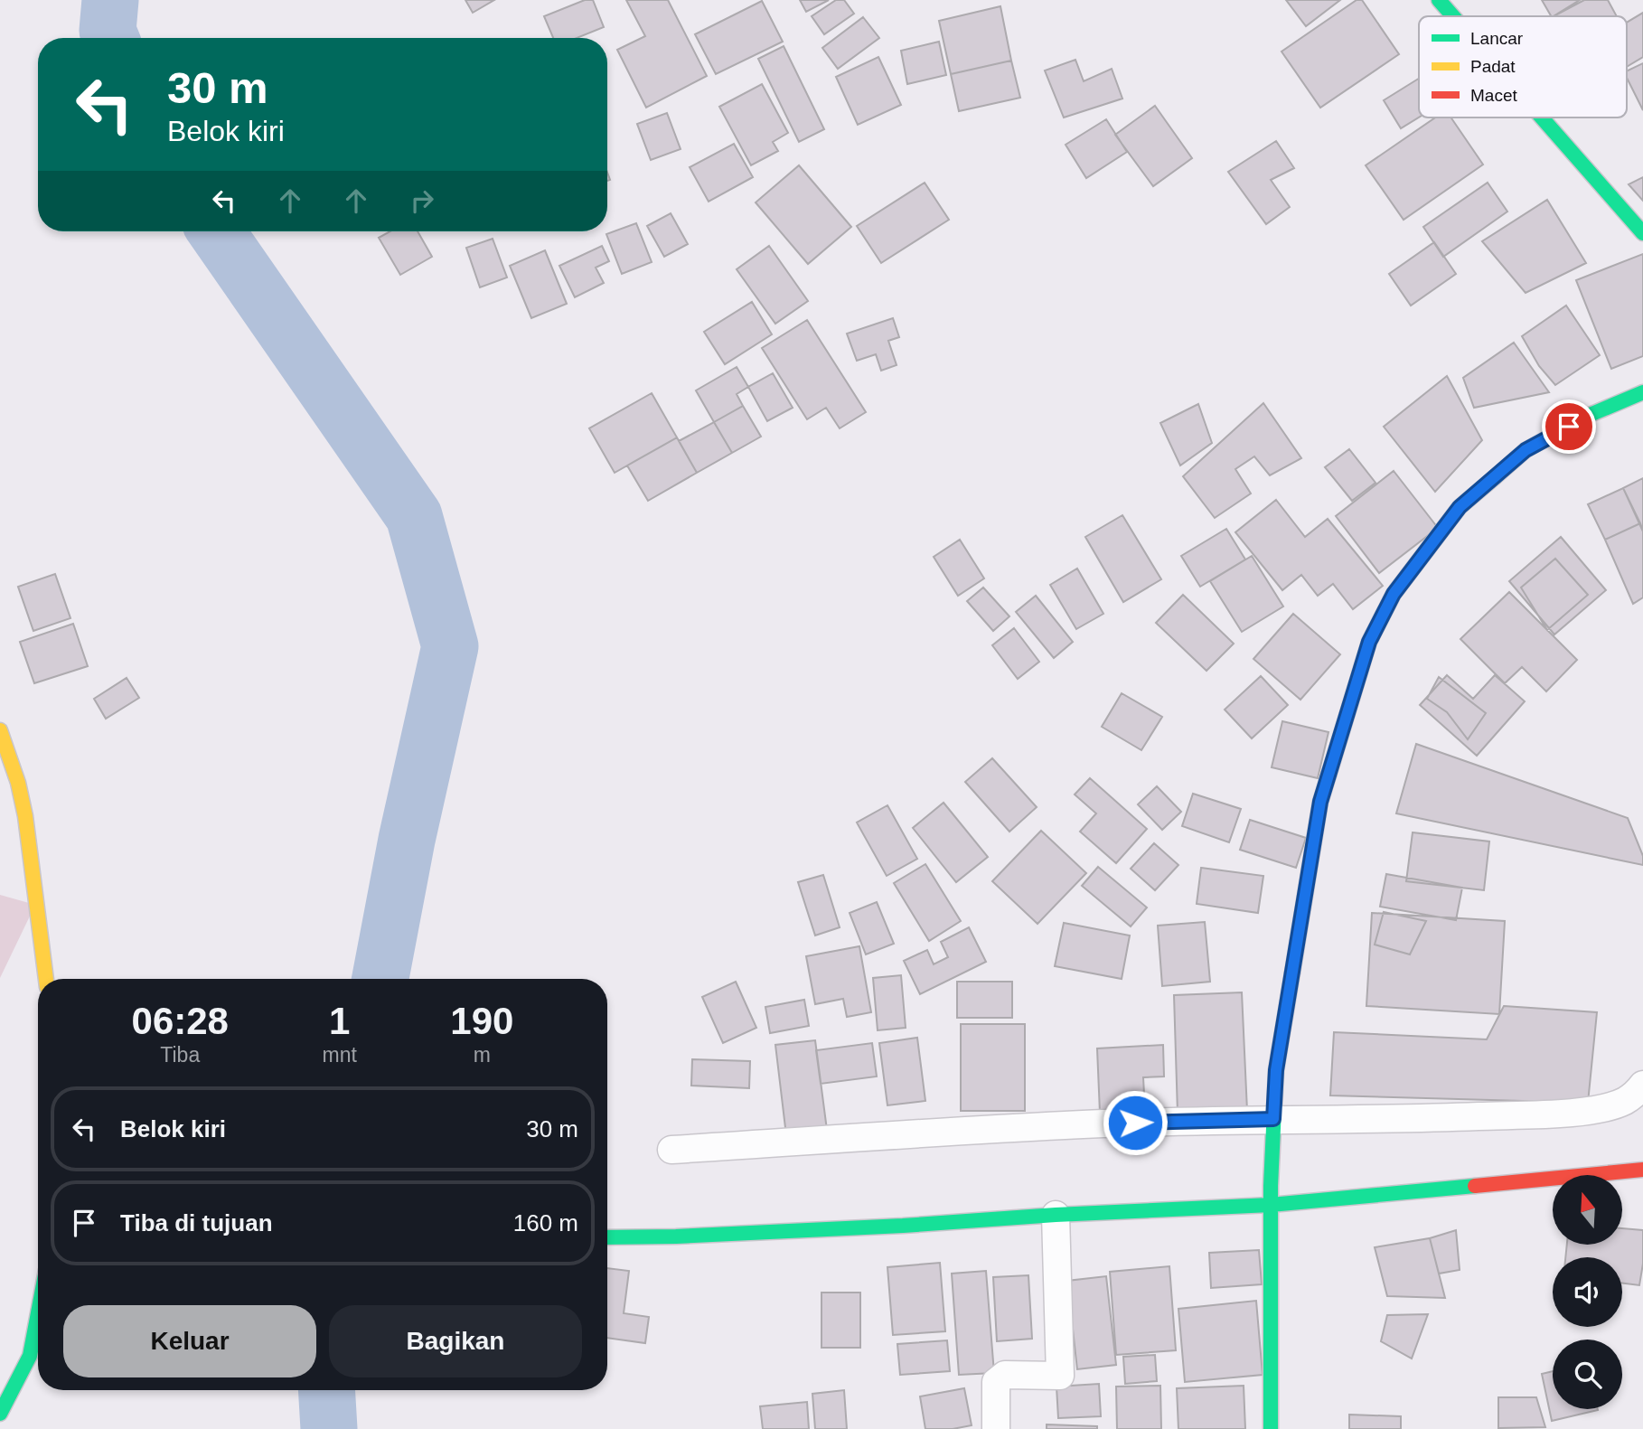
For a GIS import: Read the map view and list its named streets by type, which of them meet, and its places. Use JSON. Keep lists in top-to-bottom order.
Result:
{
  "legend": ["Lancar", "Padat", "Macet"],
  "north": "top",
  "page": {
    "turn": ["30 m", "Belok kiri"],
    "eta": [
      "06:28",
      "Tiba",
      "1",
      "mnt",
      "190",
      "m"
    ],
    "list": [
      {
        "name": "Belok kiri",
        "value": "30 m"
      },
      {
        "name": "Tiba di tujuan",
        "value": "160 m"
      }
    ],
    "buttons": ["Keluar", "Bagikan"]
  }
}
